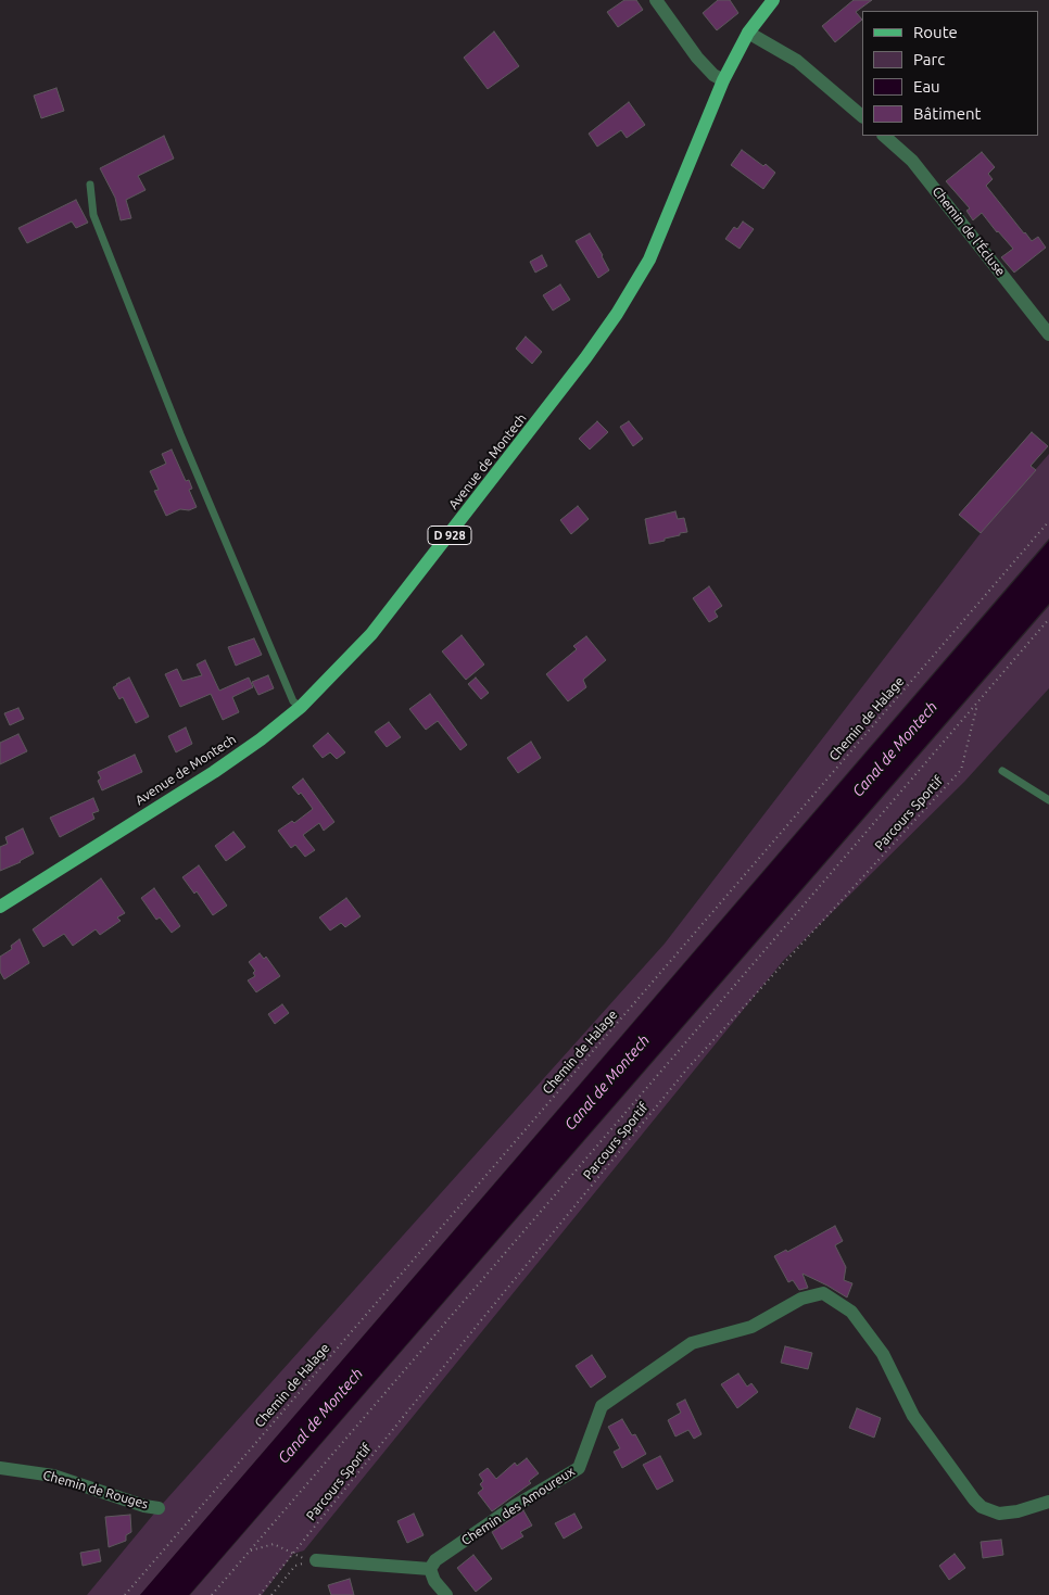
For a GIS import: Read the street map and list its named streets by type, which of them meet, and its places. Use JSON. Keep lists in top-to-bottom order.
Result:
{
  "streets": {
    "main road": ["Avenue de Montech", "D 928"],
    "street": ["Chemin de l'Écluse", "Chemin de Rouges", "Chemin des Amoureux"],
    "path": ["Chemin de Halage", "Parcours Sportif"]
  },
  "crossings": [
    ["Avenue de Montech", "D 928"]
  ],
  "water": ["Canal de Montech"],
  "legend": [
    "Route",
    "Parc",
    "Eau",
    "Bâtiment"
  ]
}
